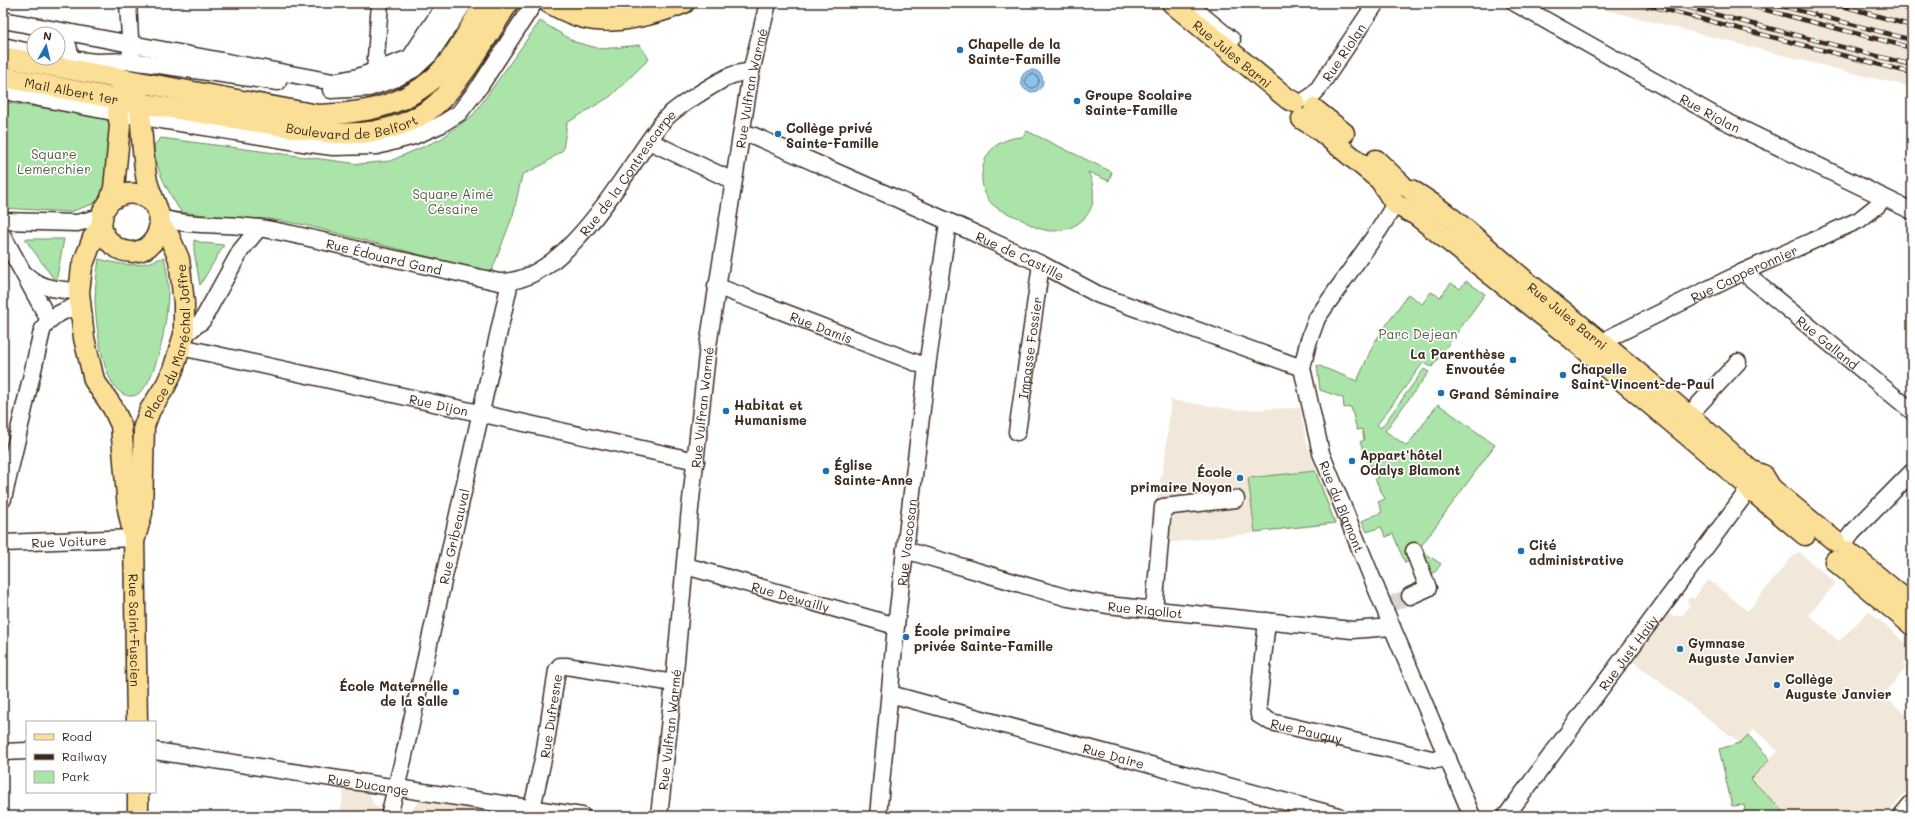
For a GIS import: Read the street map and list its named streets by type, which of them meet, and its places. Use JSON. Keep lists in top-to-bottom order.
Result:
{
  "streets": {
    "main road": [
      "Rue Jules Barni",
      "Mail Albert 1er",
      "Boulevard de Belfort",
      "Place du Maréchal Joffre",
      "Rue Saint-Fuscien"
    ],
    "street": [
      "Rue Riolan",
      "Rue Vulfran Warmé",
      "Rue de la Contrescarpe",
      "Rue Édouard Gand",
      "Rue de Castille",
      "Rue Capperonnier",
      "Rue Damis",
      "Rue Galland",
      "Impasse Fossier",
      "Rue Dijon",
      "Rue du Blamont",
      "Rue Gribeauval",
      "Rue Voiture",
      "Rue Vascosan",
      "Rue Dewailly",
      "Rue Rigollot",
      "Rue Just Haüy",
      "Rue Dufresne",
      "Rue Pauquy",
      "Rue Daire",
      "Rue Ducange"
    ]
  },
  "crossings": [
    ["Rue Riolan", "Rue Jules Barni"],
    ["Rue Riolan", "Rue Capperonnier"],
    ["Rue Jules Barni", "Rue Capperonnier"],
    ["Rue Jules Barni", "Rue du Blamont"],
    ["Rue Jules Barni", "Rue Just Haüy"],
    ["Rue Vulfran Warmé", "Rue de la Contrescarpe"],
    ["Rue Vulfran Warmé", "Rue de Castille"],
    ["Rue Vulfran Warmé", "Rue Damis"],
    ["Rue Vulfran Warmé", "Rue Dijon"],
    ["Rue Vulfran Warmé", "Rue Dewailly"],
    ["Rue Vulfran Warmé", "Rue Dufresne"],
    ["Mail Albert 1er", "Boulevard de Belfort"],
    ["Mail Albert 1er", "Place du Maréchal Joffre"],
    ["Boulevard de Belfort", "Place du Maréchal Joffre"],
    ["Rue de la Contrescarpe", "Rue Édouard Gand"],
    ["Rue de la Contrescarpe", "Rue Gribeauval"],
    ["Rue Édouard Gand", "Place du Maréchal Joffre"],
    ["Rue Édouard Gand", "Rue Gribeauval"],
    ["Rue de Castille", "Impasse Fossier"],
    ["Rue de Castille", "Rue du Blamont"],
    ["Rue de Castille", "Rue Vascosan"],
    ["Rue Capperonnier", "Rue Galland"],
    ["Rue Damis", "Rue Vascosan"],
    ["Place du Maréchal Joffre", "Rue Dijon"],
    ["Place du Maréchal Joffre", "Rue Saint-Fuscien"],
    ["Rue Dijon", "Rue Gribeauval"],
    ["Rue du Blamont", "Rue Rigollot"],
    ["Rue du Blamont", "Rue Pauquy"],
    ["Rue Gribeauval", "Rue Ducange"],
    ["Rue Voiture", "Rue Saint-Fuscien"],
    ["Rue Vascosan", "Rue Dewailly"],
    ["Rue Vascosan", "Rue Rigollot"],
    ["Rue Vascosan", "Rue Daire"],
    ["Rue Rigollot", "Rue Pauquy"],
    ["Rue Dufresne", "Rue Ducange"]
  ],
  "parks": ["Square Lemerchier", "Square Aimé Césaire", "Parc Dejean"],
  "places": [
    "Chapelle de la Sainte-Famille",
    "Groupe Scolaire Sainte-Famille",
    "Collège privé Sainte-Famille",
    "La Parenthèse Envoutée",
    "Chapelle Saint-Vincent-de-Paul",
    "Grand Séminaire",
    "Habitat et Humanisme",
    "Appart'hôtel Odalys Blamont",
    "Église Sainte-Anne",
    "École primaire Noyon",
    "Cité administrative",
    "École primaire privée Sainte-Famille",
    "Gymnase Auguste Janvier",
    "Collège Auguste Janvier",
    "École Maternelle de la Salle"
  ],
  "legend": ["Road", "Railway", "Park"],
  "north": "top"
}
